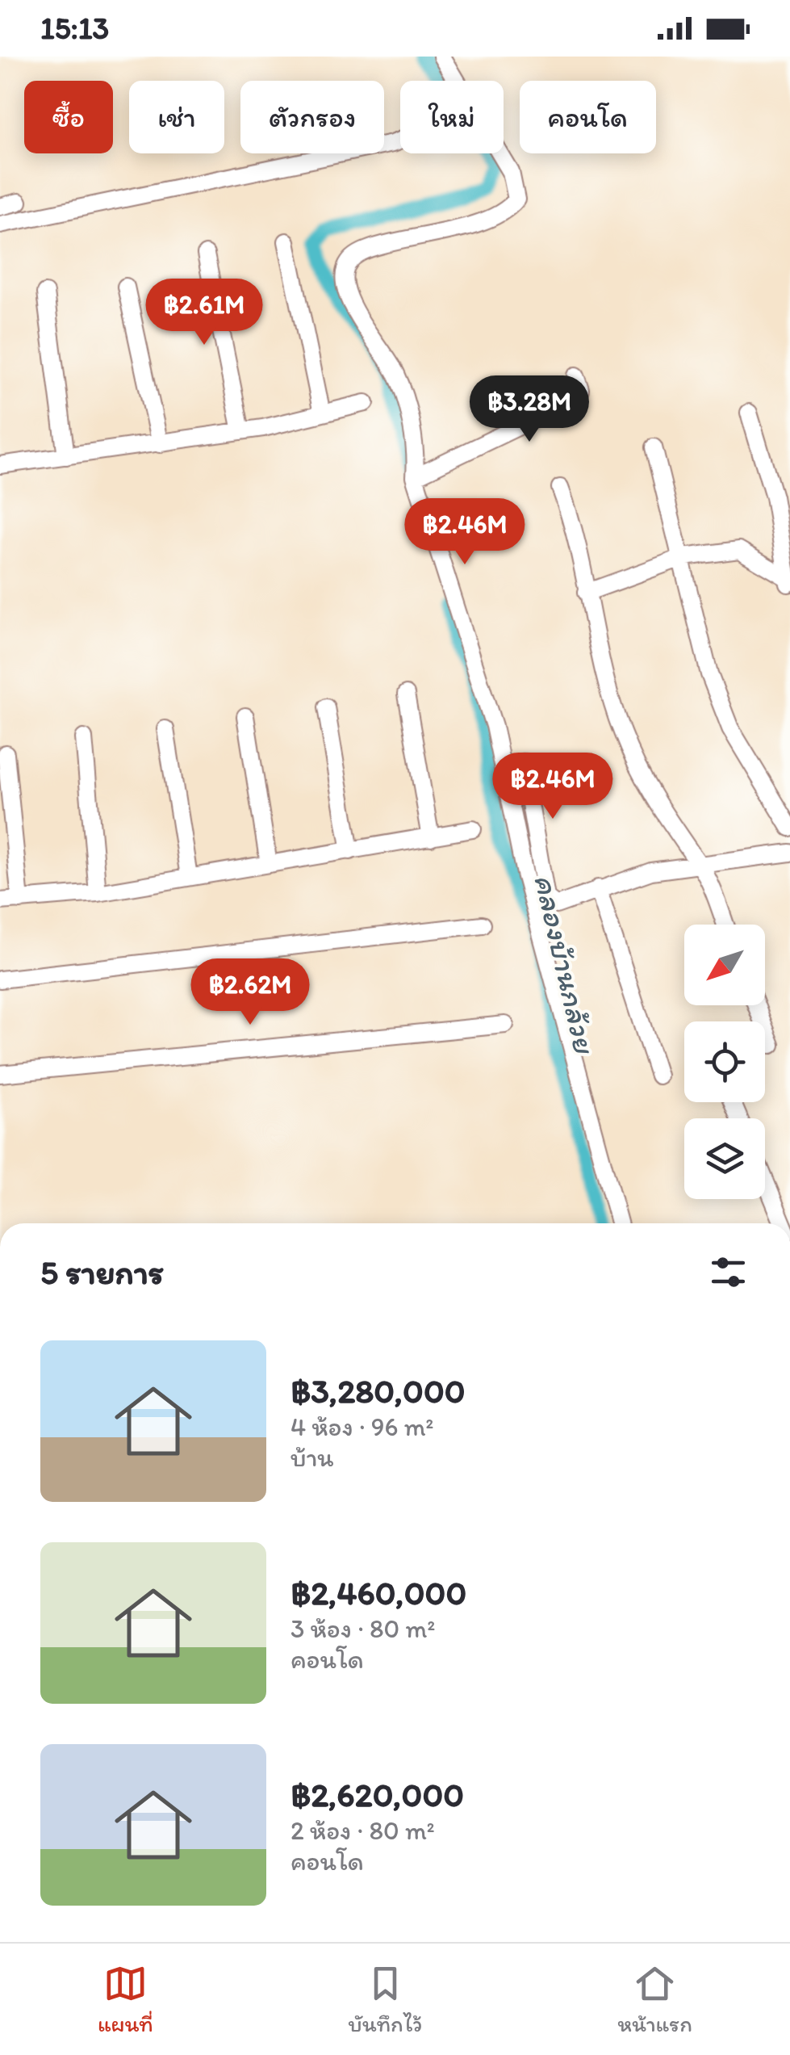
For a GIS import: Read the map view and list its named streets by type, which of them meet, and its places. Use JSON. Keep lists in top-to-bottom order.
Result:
{
  "water": ["คลองบ้านกล้วย"],
  "north": "bottom left",
  "page": {
    "status": "15:13",
    "chip": [
      "ซื้อ",
      "เช่า",
      "ตัวกรอง",
      "ใหม่",
      "คอนโด"
    ],
    "price": [
      "฿2.61M",
      "฿3.28M",
      "฿2.46M",
      "฿2.46M",
      "฿2.62M"
    ],
    "heading": "5 รายการ",
    "list": [
      {
        "name": "฿3,280,000",
        "note": "4 ห้อง · 96 m² · บ้าน"
      },
      {
        "name": "฿2,460,000",
        "note": "3 ห้อง · 80 m² · คอนโด"
      },
      {
        "name": "฿2,620,000",
        "note": "2 ห้อง · 80 m² · คอนโด"
      }
    ],
    "tabs": ["แผนที่", "บันทึกไว้", "หน้าแรก"]
  }
}
